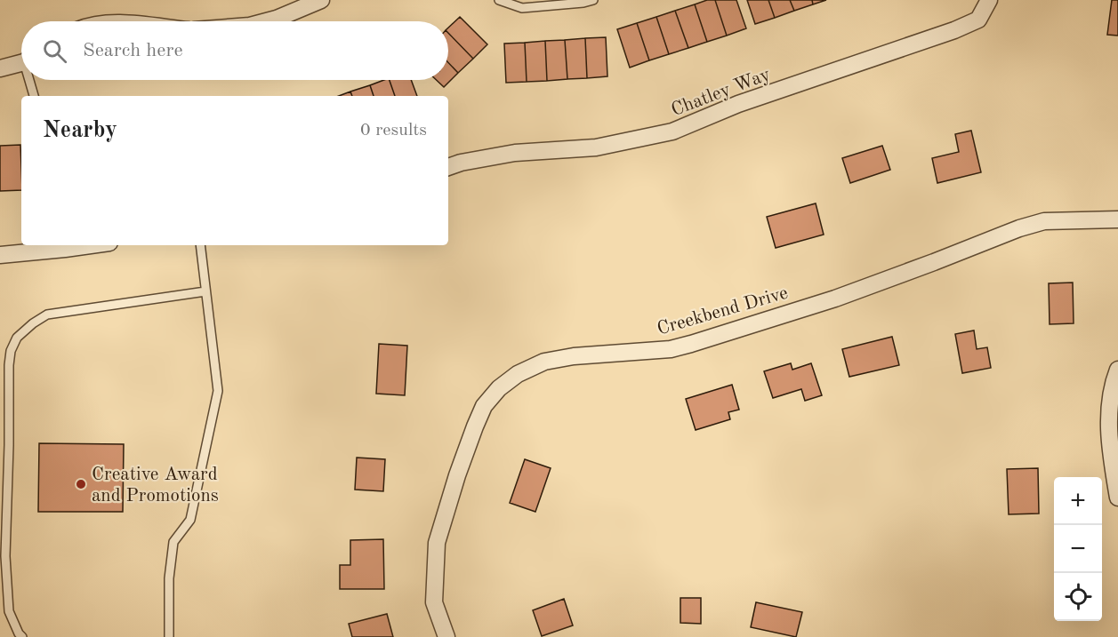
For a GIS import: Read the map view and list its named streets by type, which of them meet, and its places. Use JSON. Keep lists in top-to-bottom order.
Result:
{
  "streets": {
    "street": ["Chatley Way", "Creekbend Drive"]
  },
  "places": ["Creative Award and Promotions"],
  "page": {
    "search": "Search here",
    "heading": ["Nearby", "0 results"],
    "map_buttons": ["+", "−"]
  }
}
